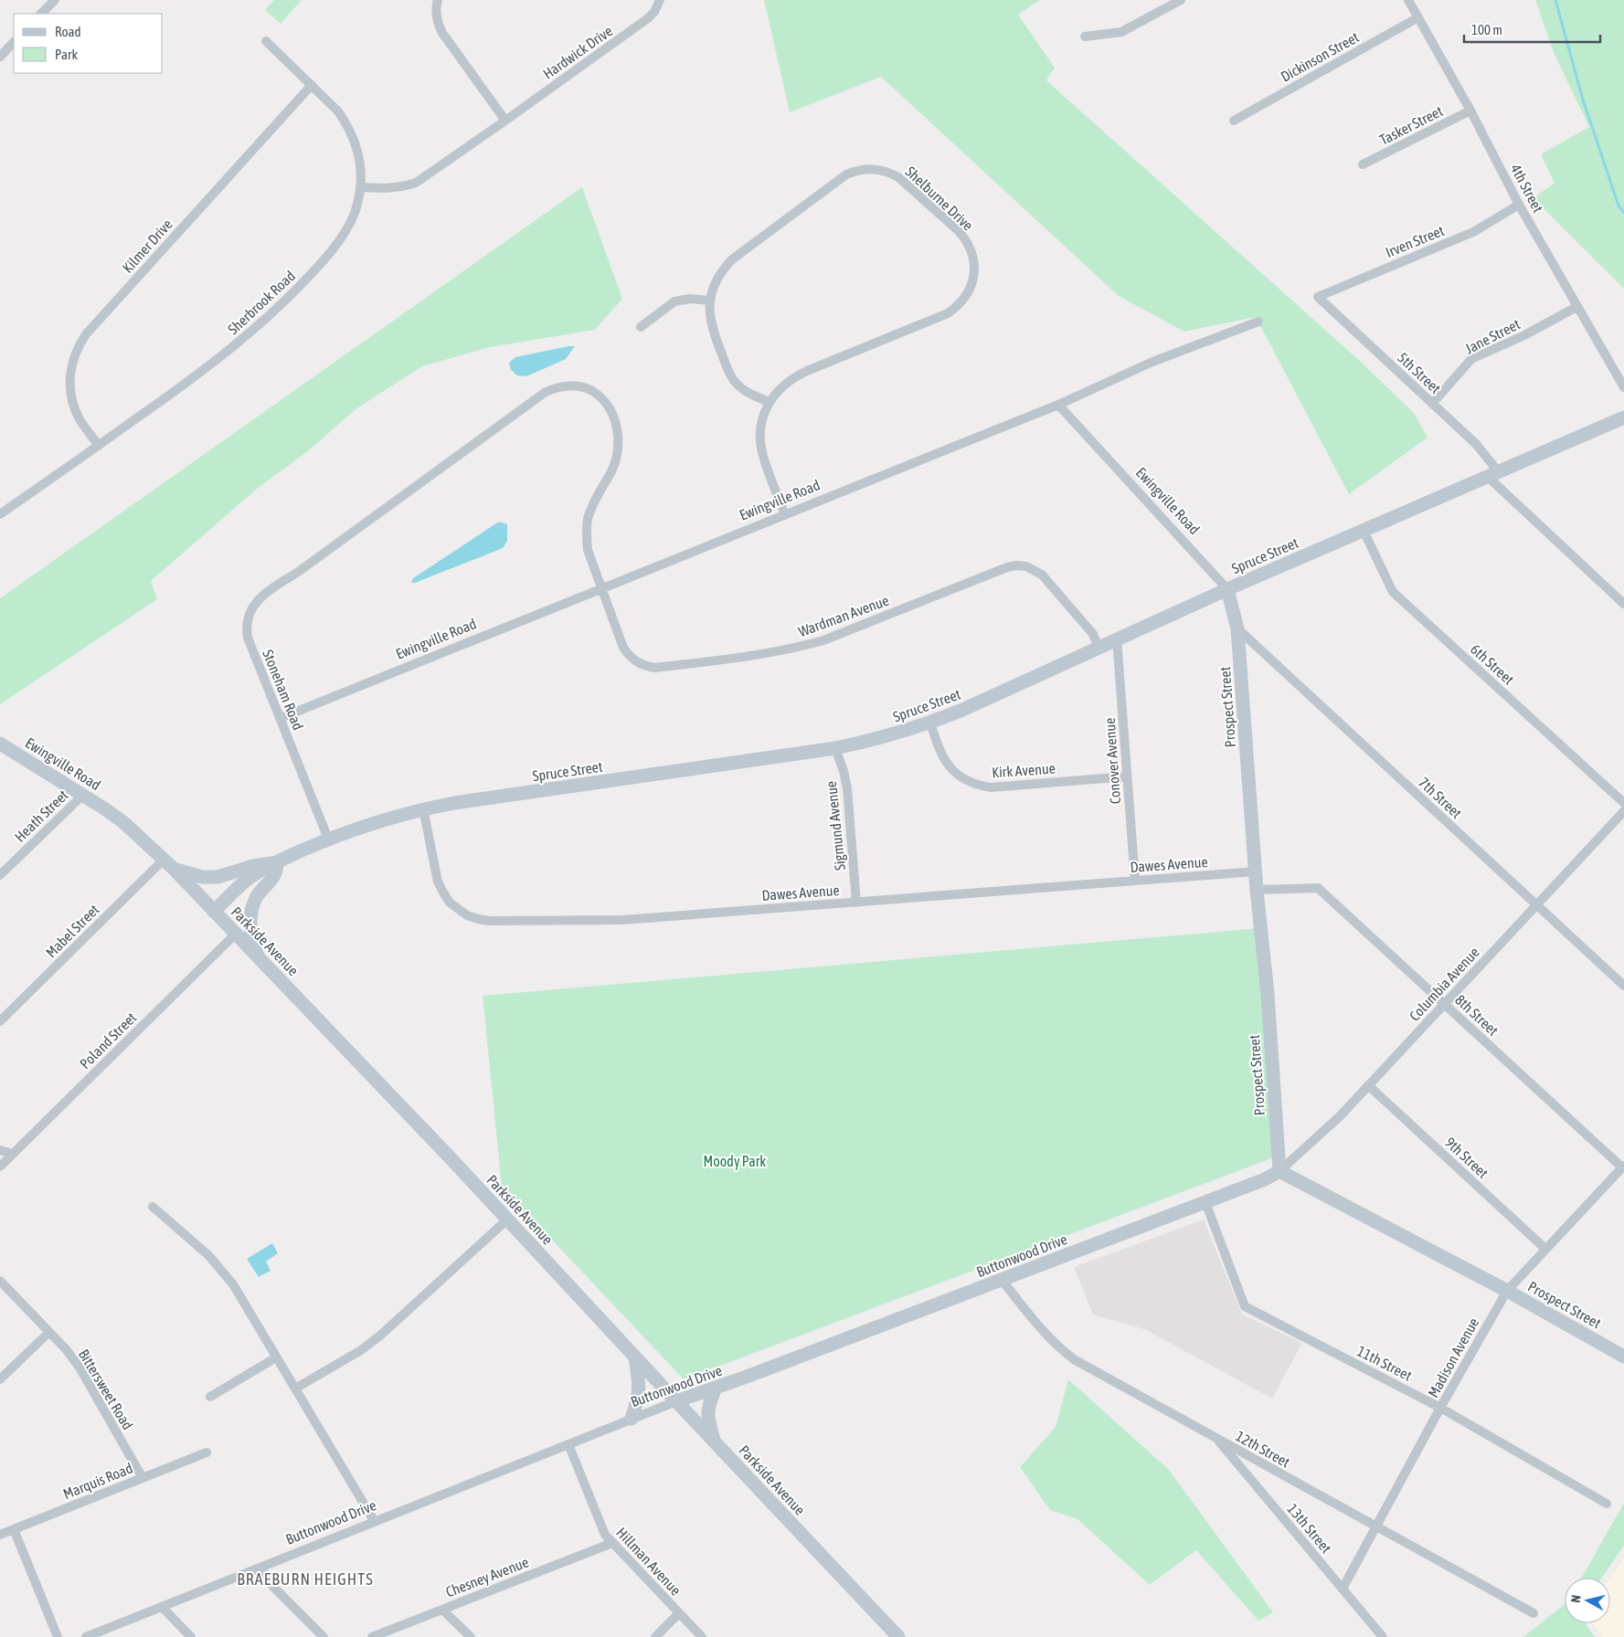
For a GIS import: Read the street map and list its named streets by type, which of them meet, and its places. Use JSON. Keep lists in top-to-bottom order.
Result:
{
  "streets": {
    "street": [
      "Hardwick Drive",
      "Dickinson Street",
      "Tasker Street",
      "4th Street",
      "Shelburne Drive",
      "Irven Street",
      "Kilmer Drive",
      "Sherbrook Road",
      "Jane Street",
      "5th Street",
      "Ewingville Road",
      "Spruce Street",
      "Wardman Avenue",
      "6th Street",
      "Stoneham Road",
      "Prospect Street",
      "Conover Avenue",
      "Kirk Avenue",
      "7th Street",
      "Heath Street",
      "Sigmund Avenue",
      "Dawes Avenue",
      "Mabel Street",
      "Parkside Avenue",
      "Columbia Avenue",
      "8th Street",
      "Poland Street",
      "9th Street",
      "Buttonwood Drive",
      "Madison Avenue",
      "11th Street",
      "Bittersweet Road",
      "12th Street",
      "Marquis Road",
      "13th Street",
      "Hillman Avenue",
      "Chesney Avenue"
    ]
  },
  "crossings": [
    ["Hardwick Drive", "Sherbrook Road"],
    ["Dickinson Street", "4th Street"],
    ["Tasker Street", "4th Street"],
    ["4th Street", "Irven Street"],
    ["4th Street", "Jane Street"],
    ["Shelburne Drive", "Ewingville Road"],
    ["Irven Street", "5th Street"],
    ["Kilmer Drive", "Sherbrook Road"],
    ["Jane Street", "5th Street"],
    ["5th Street", "Spruce Street"],
    ["Ewingville Road", "Spruce Street"],
    ["Ewingville Road", "Wardman Avenue"],
    ["Ewingville Road", "Stoneham Road"],
    ["Ewingville Road", "Prospect Street"],
    ["Ewingville Road", "Heath Street"],
    ["Ewingville Road", "Parkside Avenue"],
    ["Spruce Street", "Wardman Avenue"],
    ["Spruce Street", "6th Street"],
    ["Spruce Street", "Stoneham Road"],
    ["Spruce Street", "Prospect Street"],
    ["Spruce Street", "Conover Avenue"],
    ["Spruce Street", "Kirk Avenue"],
    ["Spruce Street", "Sigmund Avenue"],
    ["Spruce Street", "Dawes Avenue"],
    ["Spruce Street", "Parkside Avenue"],
    ["Wardman Avenue", "Stoneham Road"],
    ["Prospect Street", "7th Street"],
    ["Prospect Street", "Dawes Avenue"],
    ["Prospect Street", "Columbia Avenue"],
    ["Prospect Street", "8th Street"],
    ["Prospect Street", "Buttonwood Drive"],
    ["Prospect Street", "Madison Avenue"],
    ["Conover Avenue", "Kirk Avenue"],
    ["Conover Avenue", "Dawes Avenue"],
    ["7th Street", "Columbia Avenue"],
    ["Sigmund Avenue", "Dawes Avenue"],
    ["Mabel Street", "Parkside Avenue"],
    ["Parkside Avenue", "Poland Street"],
    ["Parkside Avenue", "Buttonwood Drive"],
    ["Columbia Avenue", "8th Street"],
    ["Columbia Avenue", "9th Street"],
    ["Columbia Avenue", "Buttonwood Drive"],
    ["8th Street", "Madison Avenue"],
    ["9th Street", "Madison Avenue"],
    ["Buttonwood Drive", "11th Street"],
    ["Buttonwood Drive", "12th Street"],
    ["Buttonwood Drive", "Hillman Avenue"],
    ["Madison Avenue", "11th Street"],
    ["Madison Avenue", "12th Street"],
    ["Madison Avenue", "13th Street"],
    ["Bittersweet Road", "Marquis Road"],
    ["12th Street", "13th Street"],
    ["Hillman Avenue", "Chesney Avenue"]
  ],
  "districts": ["BRAEBURN HEIGHTS"],
  "parks": ["Moody Park"],
  "legend": ["Road", "Park"],
  "scale_bar": "100 m",
  "north": "left"
}
